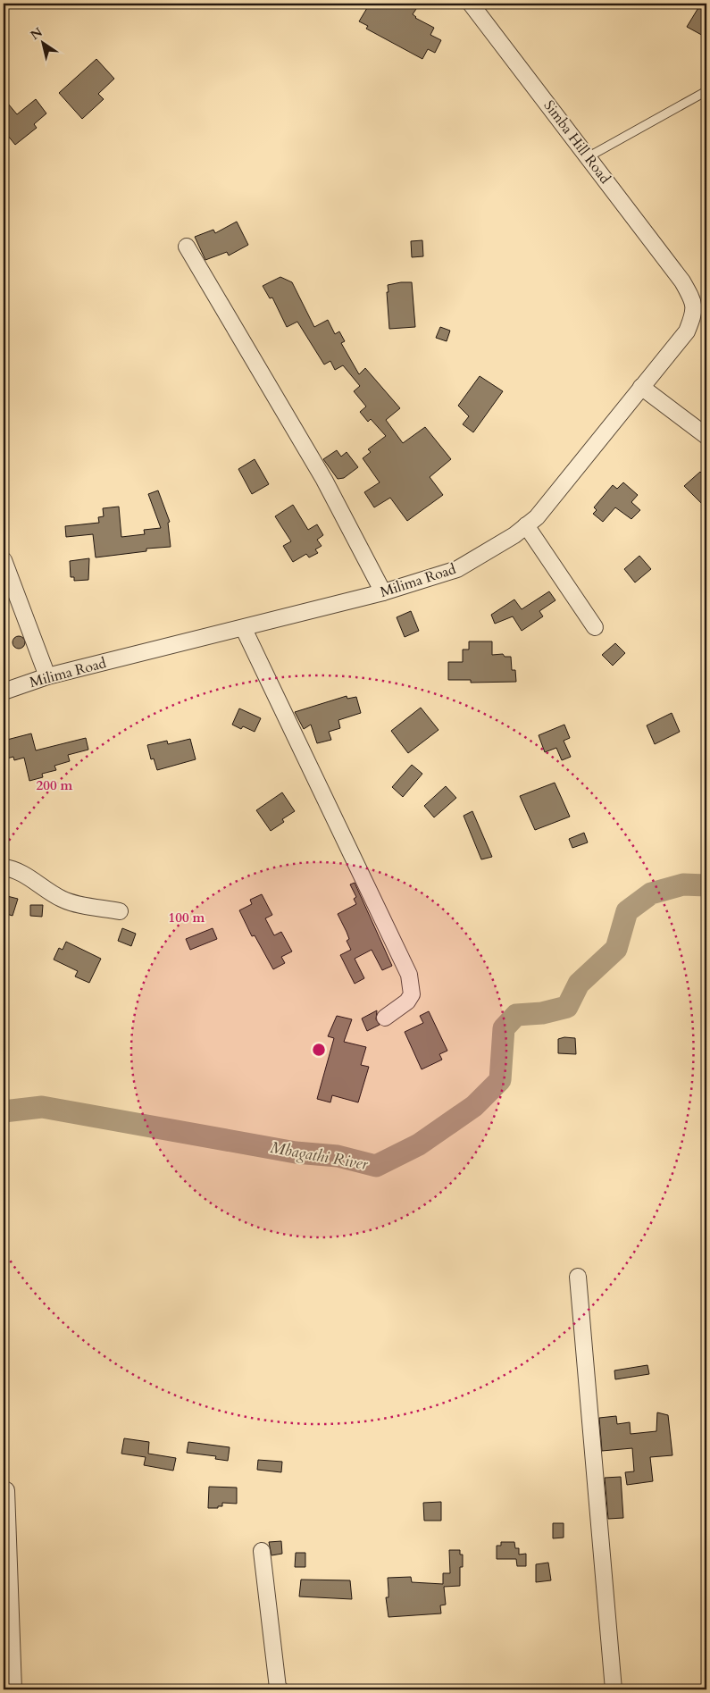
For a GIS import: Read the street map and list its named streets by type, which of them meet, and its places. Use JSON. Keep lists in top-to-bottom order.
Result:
{
  "streets": {
    "street": ["Simba Hill Road", "Milima Road"]
  },
  "crossings": [
    ["Simba Hill Road", "Milima Road"]
  ],
  "water": ["Mbagathi River"],
  "north": "top left",
  "rings": ["200 m", "100 m"]
}
